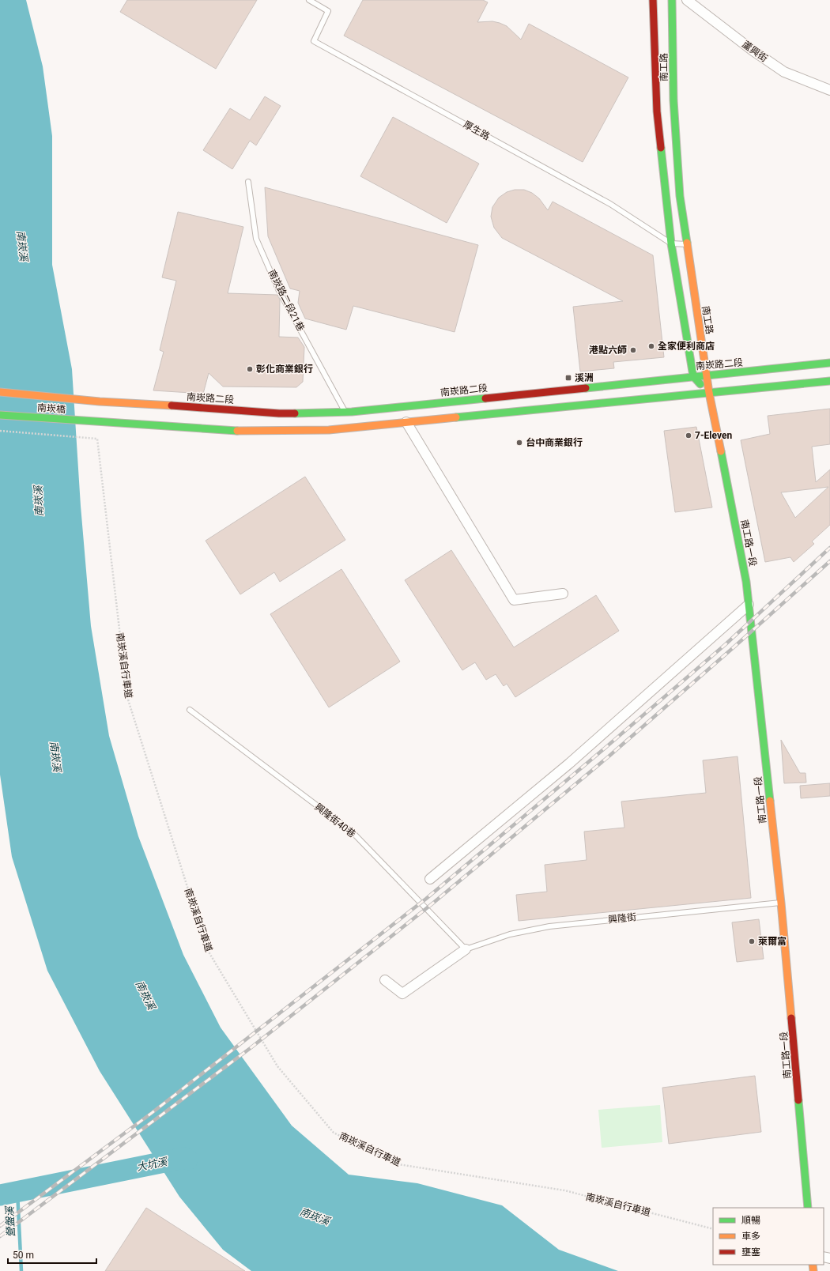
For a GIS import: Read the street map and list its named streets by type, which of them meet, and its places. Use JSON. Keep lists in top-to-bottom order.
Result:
{
  "streets": {
    "main road": [
      "南工路",
      "南崁路二段",
      "南崁橋",
      "南工路一段"
    ],
    "street": ["蘆興街"],
    "lane": [
      "厚生路",
      "南崁路二段21巷",
      "興隆街40巷",
      "興隆街"
    ],
    "path": ["南崁溪自行車道"]
  },
  "crossings": [
    ["南工路", "厚生路"],
    ["南工路", "南崁路二段"],
    ["南工路", "南工路一段"],
    ["南崁路二段21巷", "南崁路二段"],
    ["南崁路二段", "南崁橋"],
    ["南工路一段", "興隆街"],
    ["興隆街40巷", "興隆街"]
  ],
  "water": ["南崁溪", "大坑溪", "營盤溪"],
  "places": {
    "other": [
      "全家便利商店",
      "港點六師",
      "彰化商業銀行",
      "7-Eleven",
      "台中商業銀行",
      "萊爾富"
    ],
    "transit": ["溪洲"]
  },
  "legend": ["順暢", "車多", "壅塞"],
  "scale_bar": "50 m"
}
